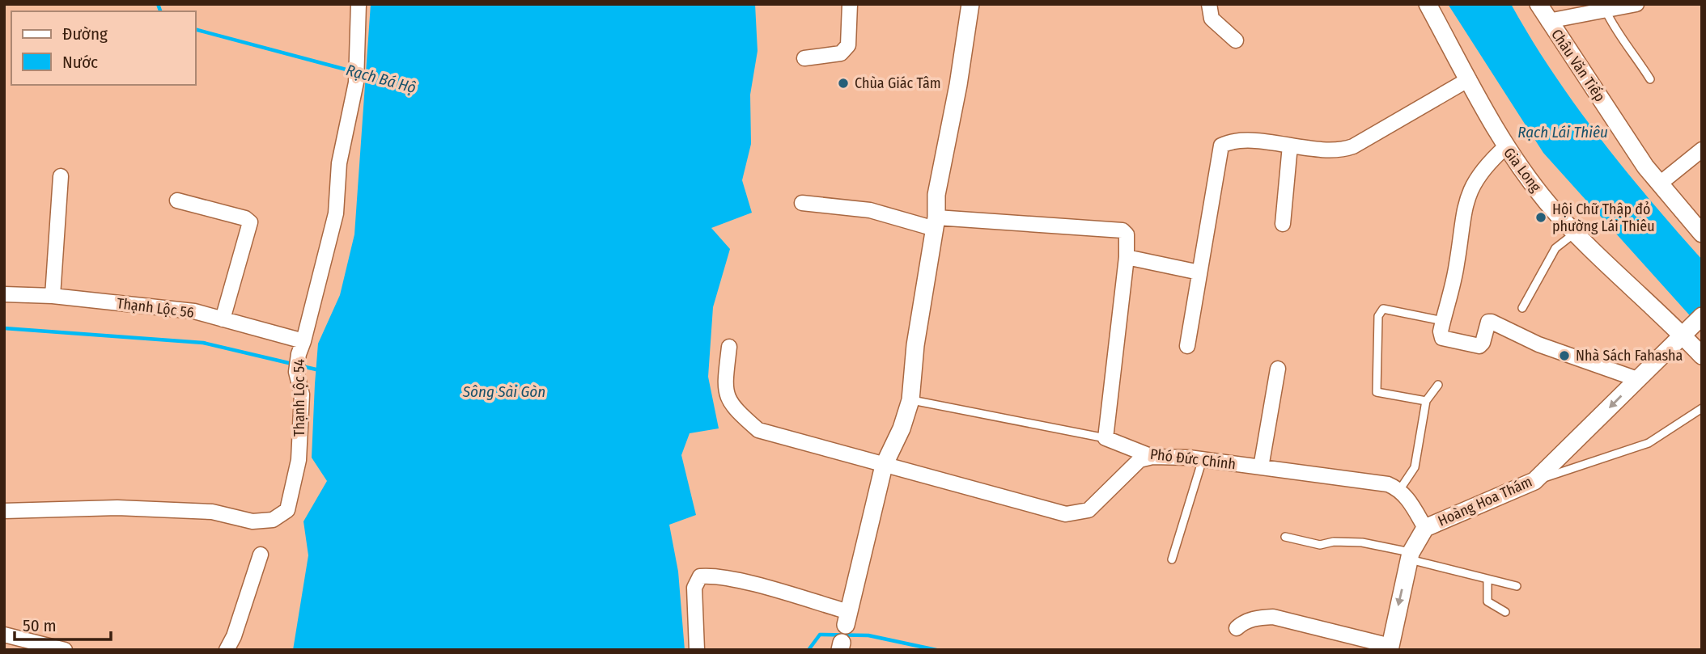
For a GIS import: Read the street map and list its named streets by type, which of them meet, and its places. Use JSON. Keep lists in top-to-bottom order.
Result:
{
  "streets": {
    "street": [
      "Châu Văn Tiếp",
      "Gia Long",
      "Thạnh Lộc 56",
      "Thạnh Lộc 54",
      "Phó Đức Chính",
      "Hoàng Hoa Thám"
    ]
  },
  "crossings": [
    ["Gia Long", "Hoàng Hoa Thám"],
    ["Thạnh Lộc 56", "Thạnh Lộc 54"]
  ],
  "one_way": ["Hoàng Hoa Thám"],
  "water": ["Rạch Bá Hộ", "Rạch Lái Thiêu", "Sông Sài Gòn"],
  "places": ["Chùa Giác Tâm", "Hội Chữ Thập đỏ phường Lái Thiêu", "Nhà Sách Fahasha"],
  "legend": ["Đường", "Nước"],
  "scale_bar": "50 m"
}
